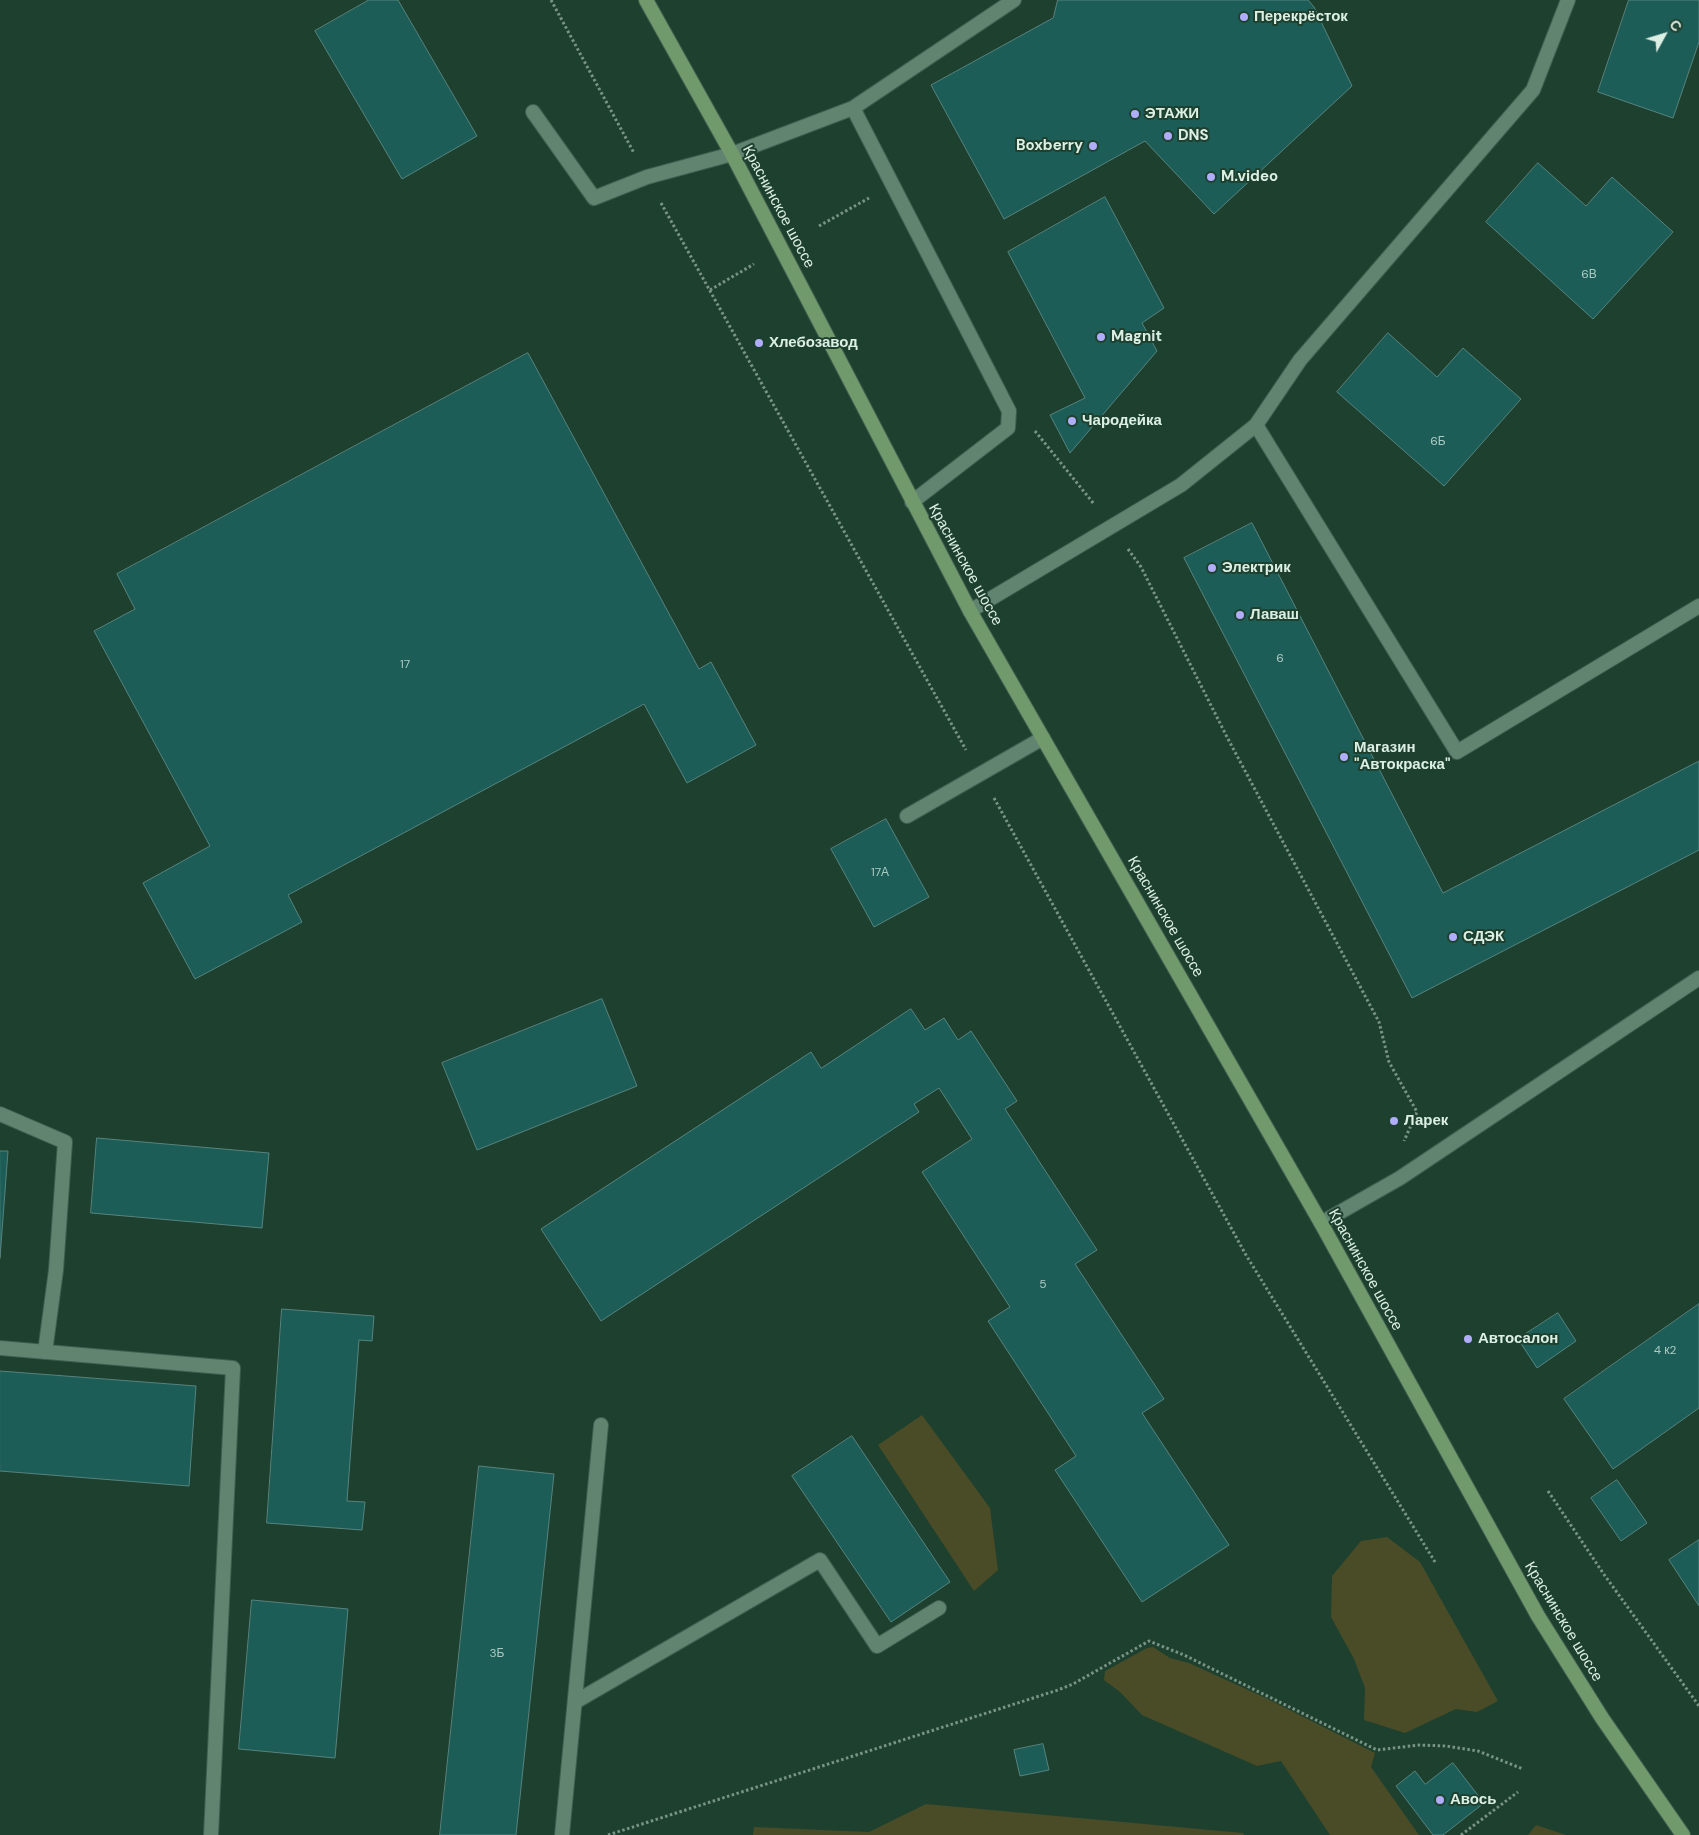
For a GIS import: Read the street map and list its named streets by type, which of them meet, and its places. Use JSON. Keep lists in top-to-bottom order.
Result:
{
  "streets": {
    "main road": ["Краснинское шоссе"]
  },
  "places": [
    "Перекрёсток",
    "ЭТАЖИ",
    "DNS",
    "Boxberry",
    "M.video",
    "Magnit",
    "Хлебозавод",
    "Чародейка",
    "Электрик",
    "Лаваш",
    "Магазин \"Автокраска\"",
    "СДЭК",
    "Ларек",
    "Автосалон",
    "Авось"
  ],
  "house_numbers": [
    "6В",
    "6Б",
    "6",
    "17",
    "17А",
    "5",
    "4 к2",
    "3Б"
  ],
  "north": "top right"
}
